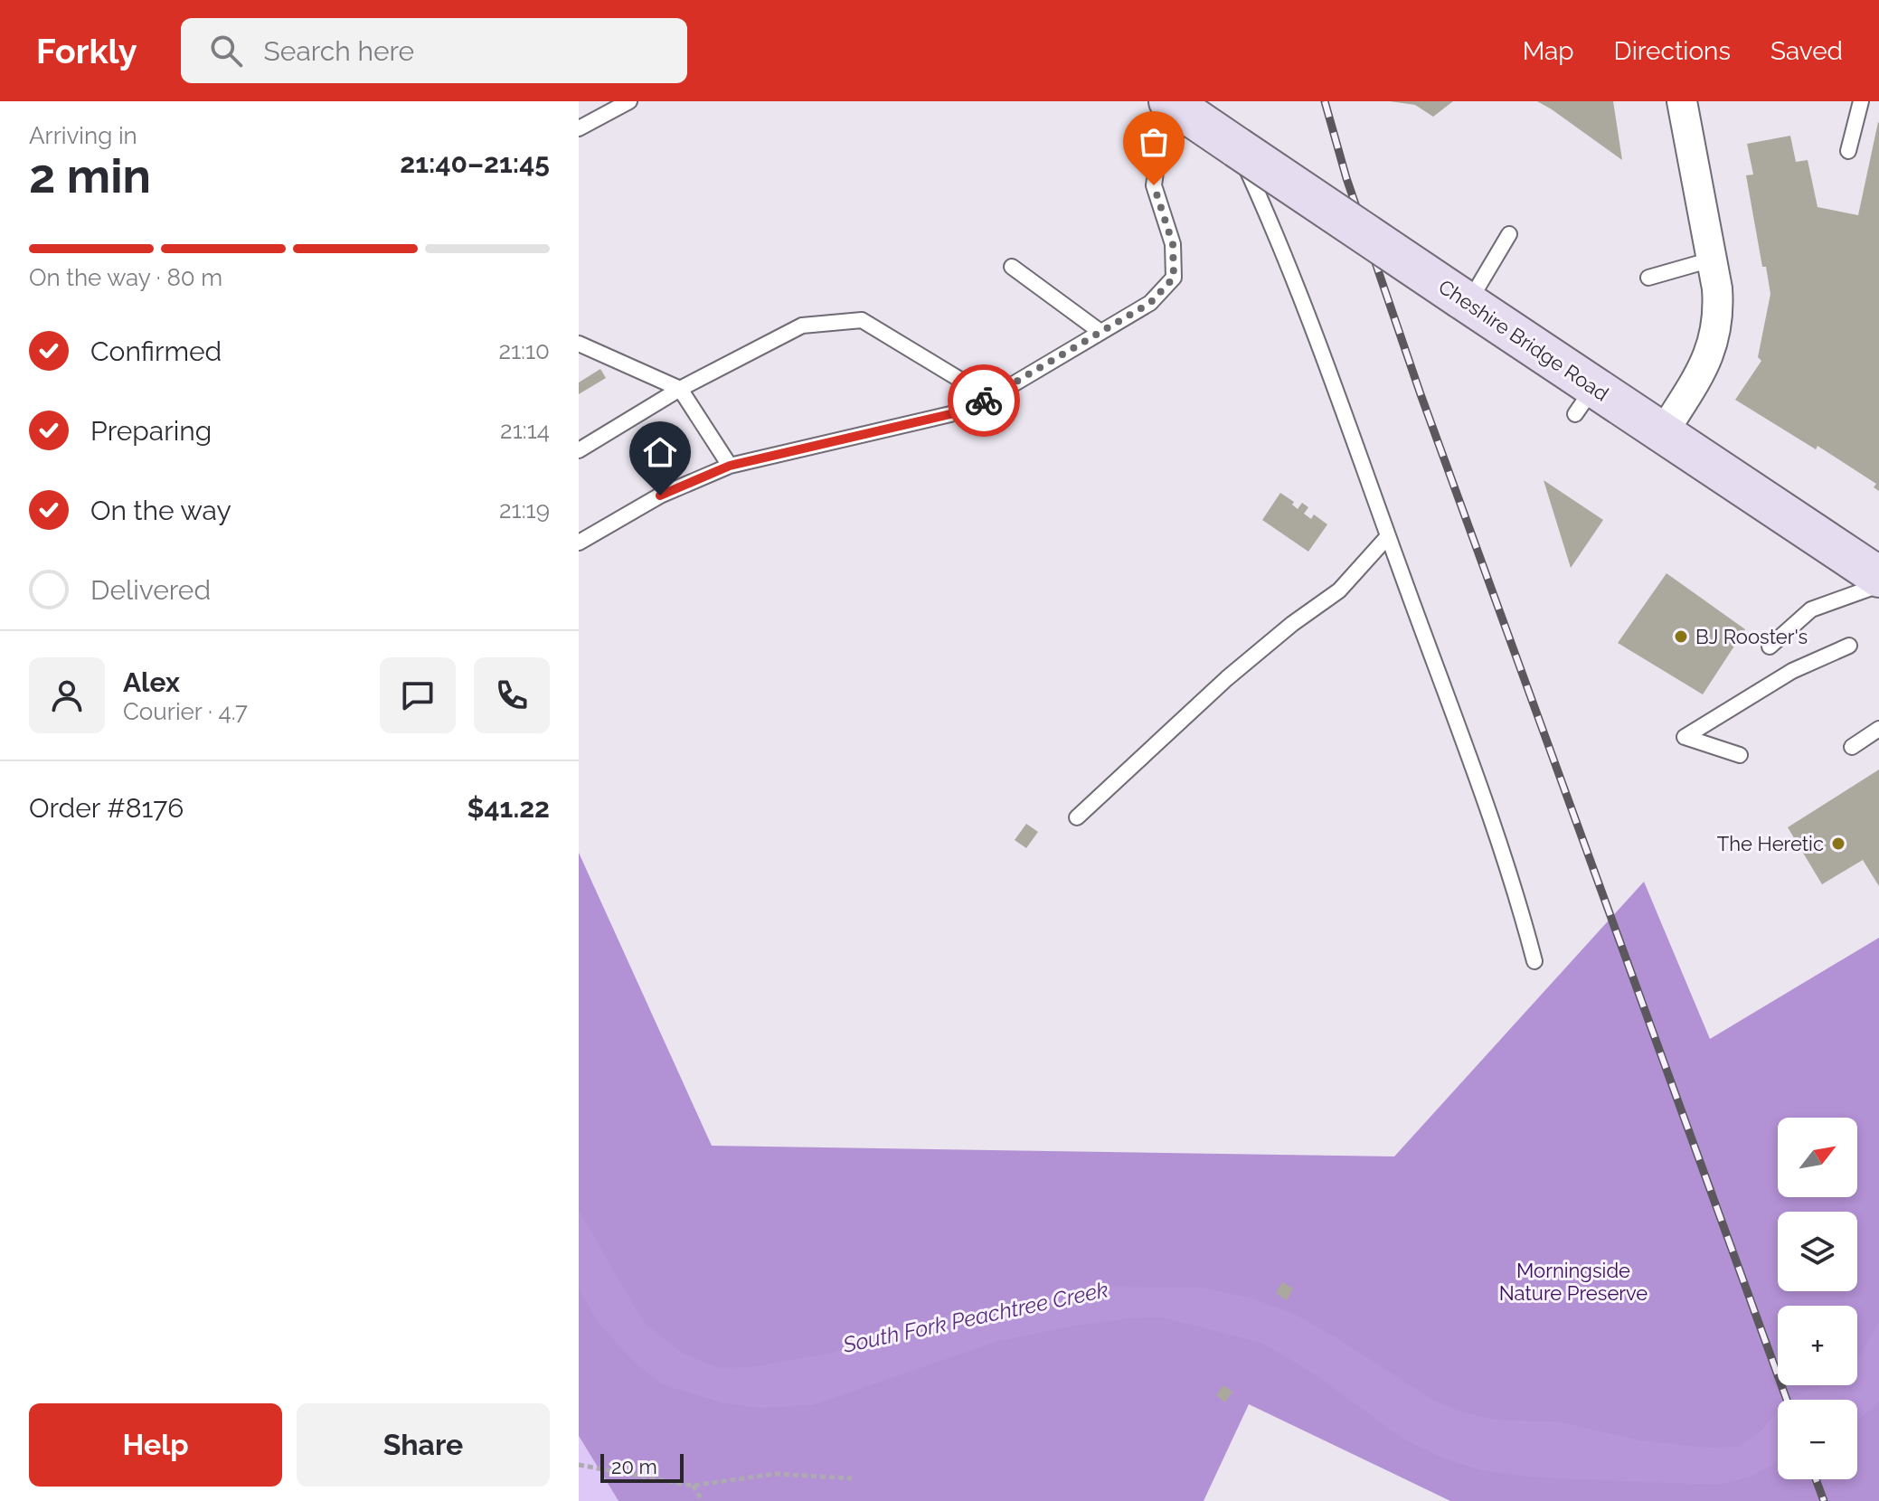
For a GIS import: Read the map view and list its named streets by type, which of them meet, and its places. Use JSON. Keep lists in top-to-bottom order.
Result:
{
  "streets": {
    "main road": ["Cheshire Bridge Road"]
  },
  "water": ["South Fork Peachtree Creek"],
  "parks": ["Morningside Nature Preserve"],
  "places": ["BJ Rooster's", "The Heretic"],
  "scale_bar": "20 m",
  "north": "top right",
  "page": {
    "header": "Forkly",
    "search": "Search here",
    "nav": ["Map", "Directions", "Saved"],
    "heading": ["2 min", "Arriving in", "21:40–21:45"],
    "panel": [
      "Alex",
      "Courier · 4.7",
      "Order #8176",
      "$41.22"
    ],
    "bar": "On the way · 80 m",
    "list": [
      ["Confirmed", "21:10"],
      ["Preparing", "21:14"],
      ["On the way", "21:19"],
      "Delivered"
    ],
    "map_buttons": ["+", "−"],
    "buttons": ["Help", "Share"],
    "scale": "20 m"
  }
}
